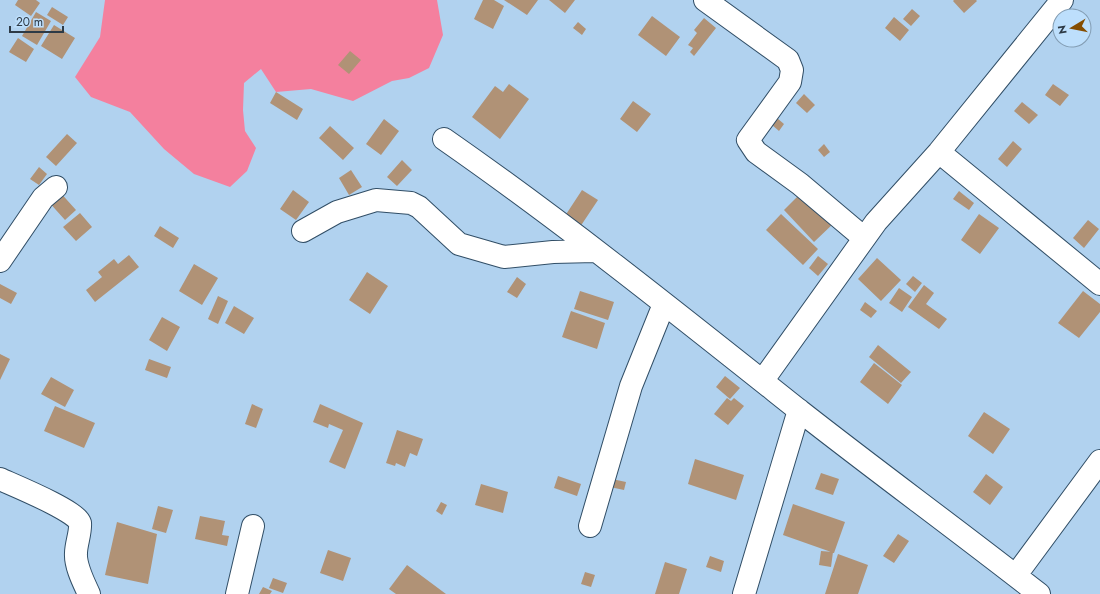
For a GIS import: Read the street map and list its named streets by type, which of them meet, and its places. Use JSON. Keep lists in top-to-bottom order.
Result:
{
  "scale_bar": "20 m",
  "north": "left"
}
